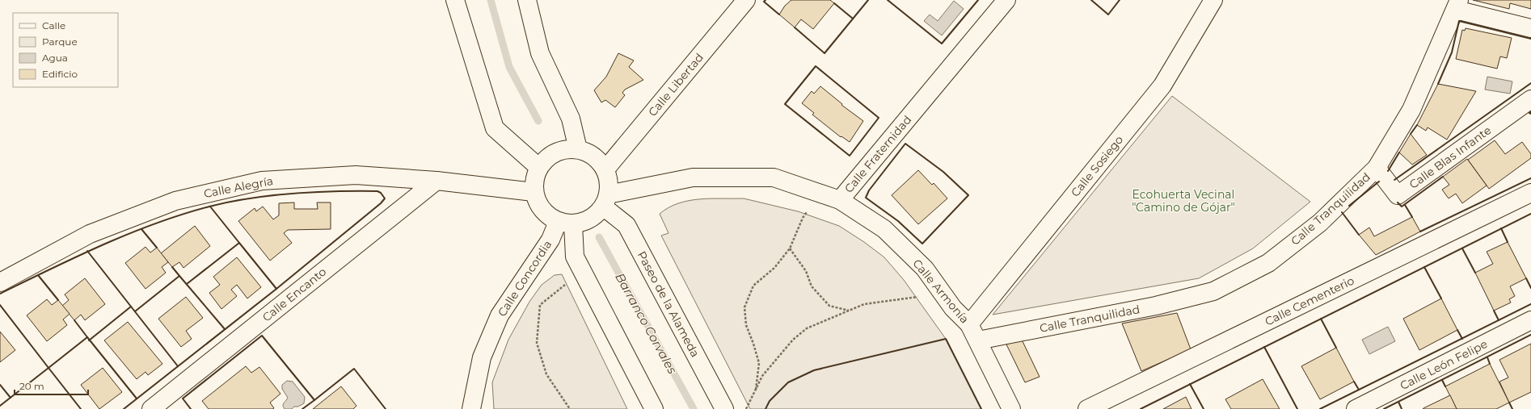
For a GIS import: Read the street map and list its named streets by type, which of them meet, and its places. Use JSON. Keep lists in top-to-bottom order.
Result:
{
  "streets": {
    "street": [
      "Calle Libertad",
      "Calle Fraternidad",
      "Calle Blas Infante",
      "Calle Sosiego",
      "Calle Alegría",
      "Calle Tranquilidad",
      "Calle Concordia",
      "Calle Armonía",
      "Calle Encanto",
      "Calle Cementerio",
      "Paseo de la Alameda",
      "Calle León Felipe"
    ]
  },
  "crossings": [
    ["Calle Libertad", "Calle Fraternidad"],
    ["Calle Libertad", "Calle Alegría"],
    ["Calle Libertad", "Calle Concordia"],
    ["Calle Libertad", "Paseo de la Alameda"],
    ["Calle Fraternidad", "Calle Alegría"],
    ["Calle Fraternidad", "Calle Concordia"],
    ["Calle Fraternidad", "Calle Armonía"],
    ["Calle Fraternidad", "Paseo de la Alameda"],
    ["Calle Blas Infante", "Calle Tranquilidad"],
    ["Calle Sosiego", "Calle Armonía"],
    ["Calle Alegría", "Calle Concordia"],
    ["Calle Alegría", "Calle Encanto"],
    ["Calle Alegría", "Paseo de la Alameda"],
    ["Calle Tranquilidad", "Calle Armonía"],
    ["Calle Concordia", "Paseo de la Alameda"]
  ],
  "water": ["Barranco Corvales"],
  "parks": ["Ecohuerta Vecinal \"Camino de Gójar\""],
  "legend": [
    "Calle",
    "Parque",
    "Agua",
    "Edificio"
  ],
  "scale_bar": "20 m"
}
